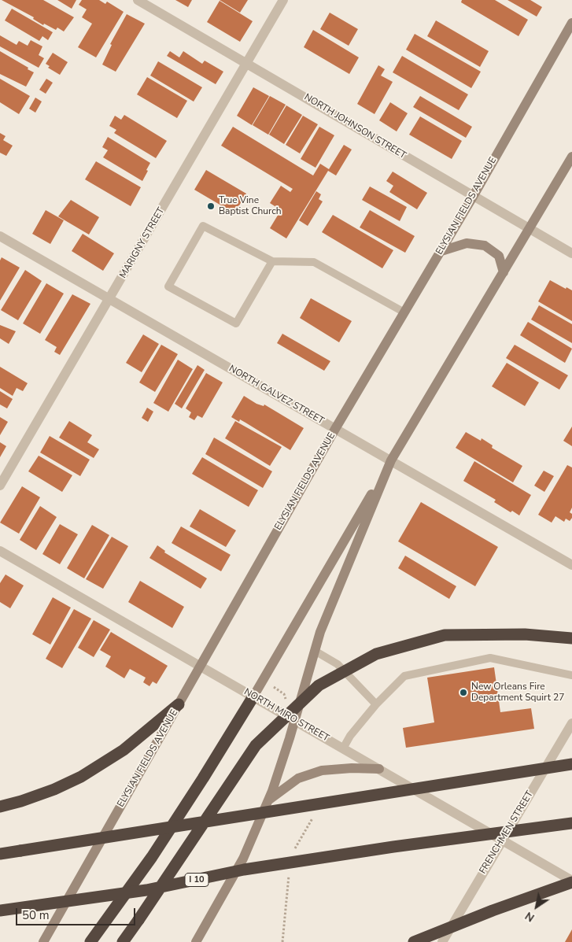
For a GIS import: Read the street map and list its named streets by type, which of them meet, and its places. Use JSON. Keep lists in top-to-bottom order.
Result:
{
  "streets": {
    "highway": ["I 10"],
    "main road": ["ELYSIAN FIELDS AVENUE"],
    "street": [
      "NORTH JOHNSON STREET",
      "MARIGNY STREET",
      "NORTH GALVEZ STREET",
      "NORTH MIRO STREET",
      "FRENCHMEN STREET"
    ]
  },
  "crossings": [
    ["NORTH JOHNSON STREET", "ELYSIAN FIELDS AVENUE"],
    ["NORTH JOHNSON STREET", "MARIGNY STREET"],
    ["ELYSIAN FIELDS AVENUE", "NORTH GALVEZ STREET"],
    ["ELYSIAN FIELDS AVENUE", "NORTH MIRO STREET"],
    ["MARIGNY STREET", "NORTH GALVEZ STREET"],
    ["NORTH MIRO STREET", "FRENCHMEN STREET"]
  ],
  "places": ["True Vine Baptist Church", "New Orleans Fire Department Squirt 27"],
  "scale_bar": "50 m",
  "north": "bottom left"
}
